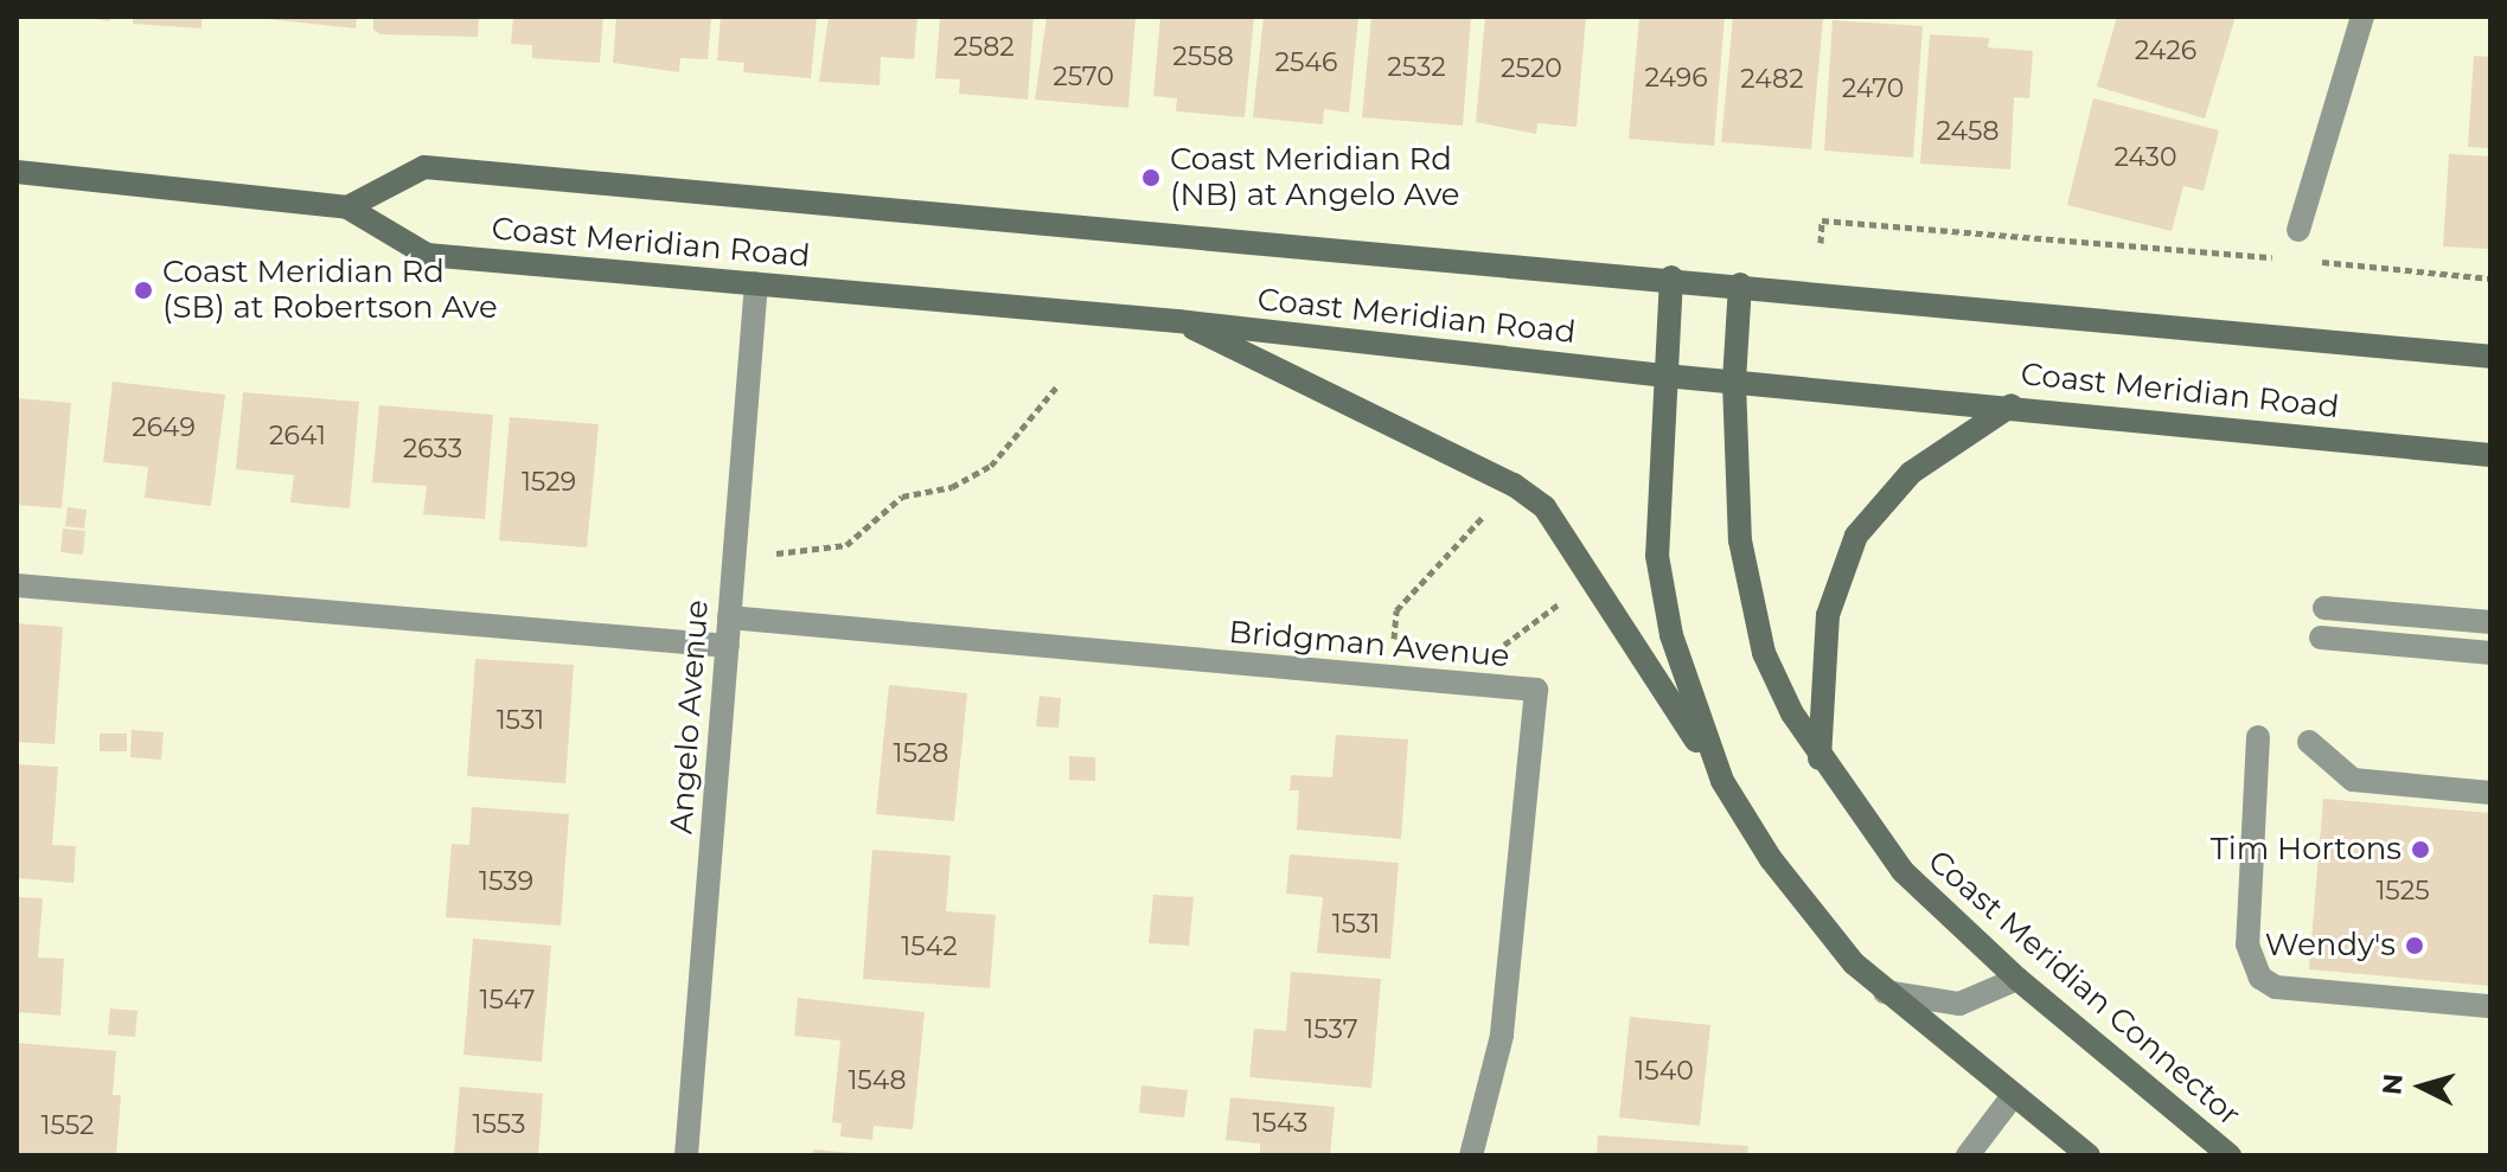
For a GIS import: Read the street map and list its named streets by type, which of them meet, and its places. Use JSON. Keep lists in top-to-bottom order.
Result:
{
  "streets": {
    "main road": ["Coast Meridian Road", "Coast Meridian Connector"],
    "street": ["Bridgman Avenue", "Angelo Avenue"]
  },
  "crossings": [
    ["Coast Meridian Road", "Angelo Avenue"],
    ["Coast Meridian Road", "Coast Meridian Connector"],
    ["Bridgman Avenue", "Angelo Avenue"]
  ],
  "places": [
    "Coast Meridian Rd (NB) at Angelo Ave",
    "Coast Meridian Rd (SB) at Robertson Ave",
    "Tim Hortons",
    "Wendy's"
  ],
  "house_numbers": [
    "2582",
    "2426",
    "2558",
    "2546",
    "2532",
    "2520",
    "2570",
    "2496",
    "2482",
    "2470",
    "2458",
    "2430",
    "2649",
    "2641",
    "2633",
    "1529",
    "1531",
    "1528",
    "1539",
    "1525",
    "1531",
    "1542",
    "1547",
    "1537",
    "1540",
    "1548",
    "1543",
    "1553",
    "1552"
  ],
  "north": "left"
}
